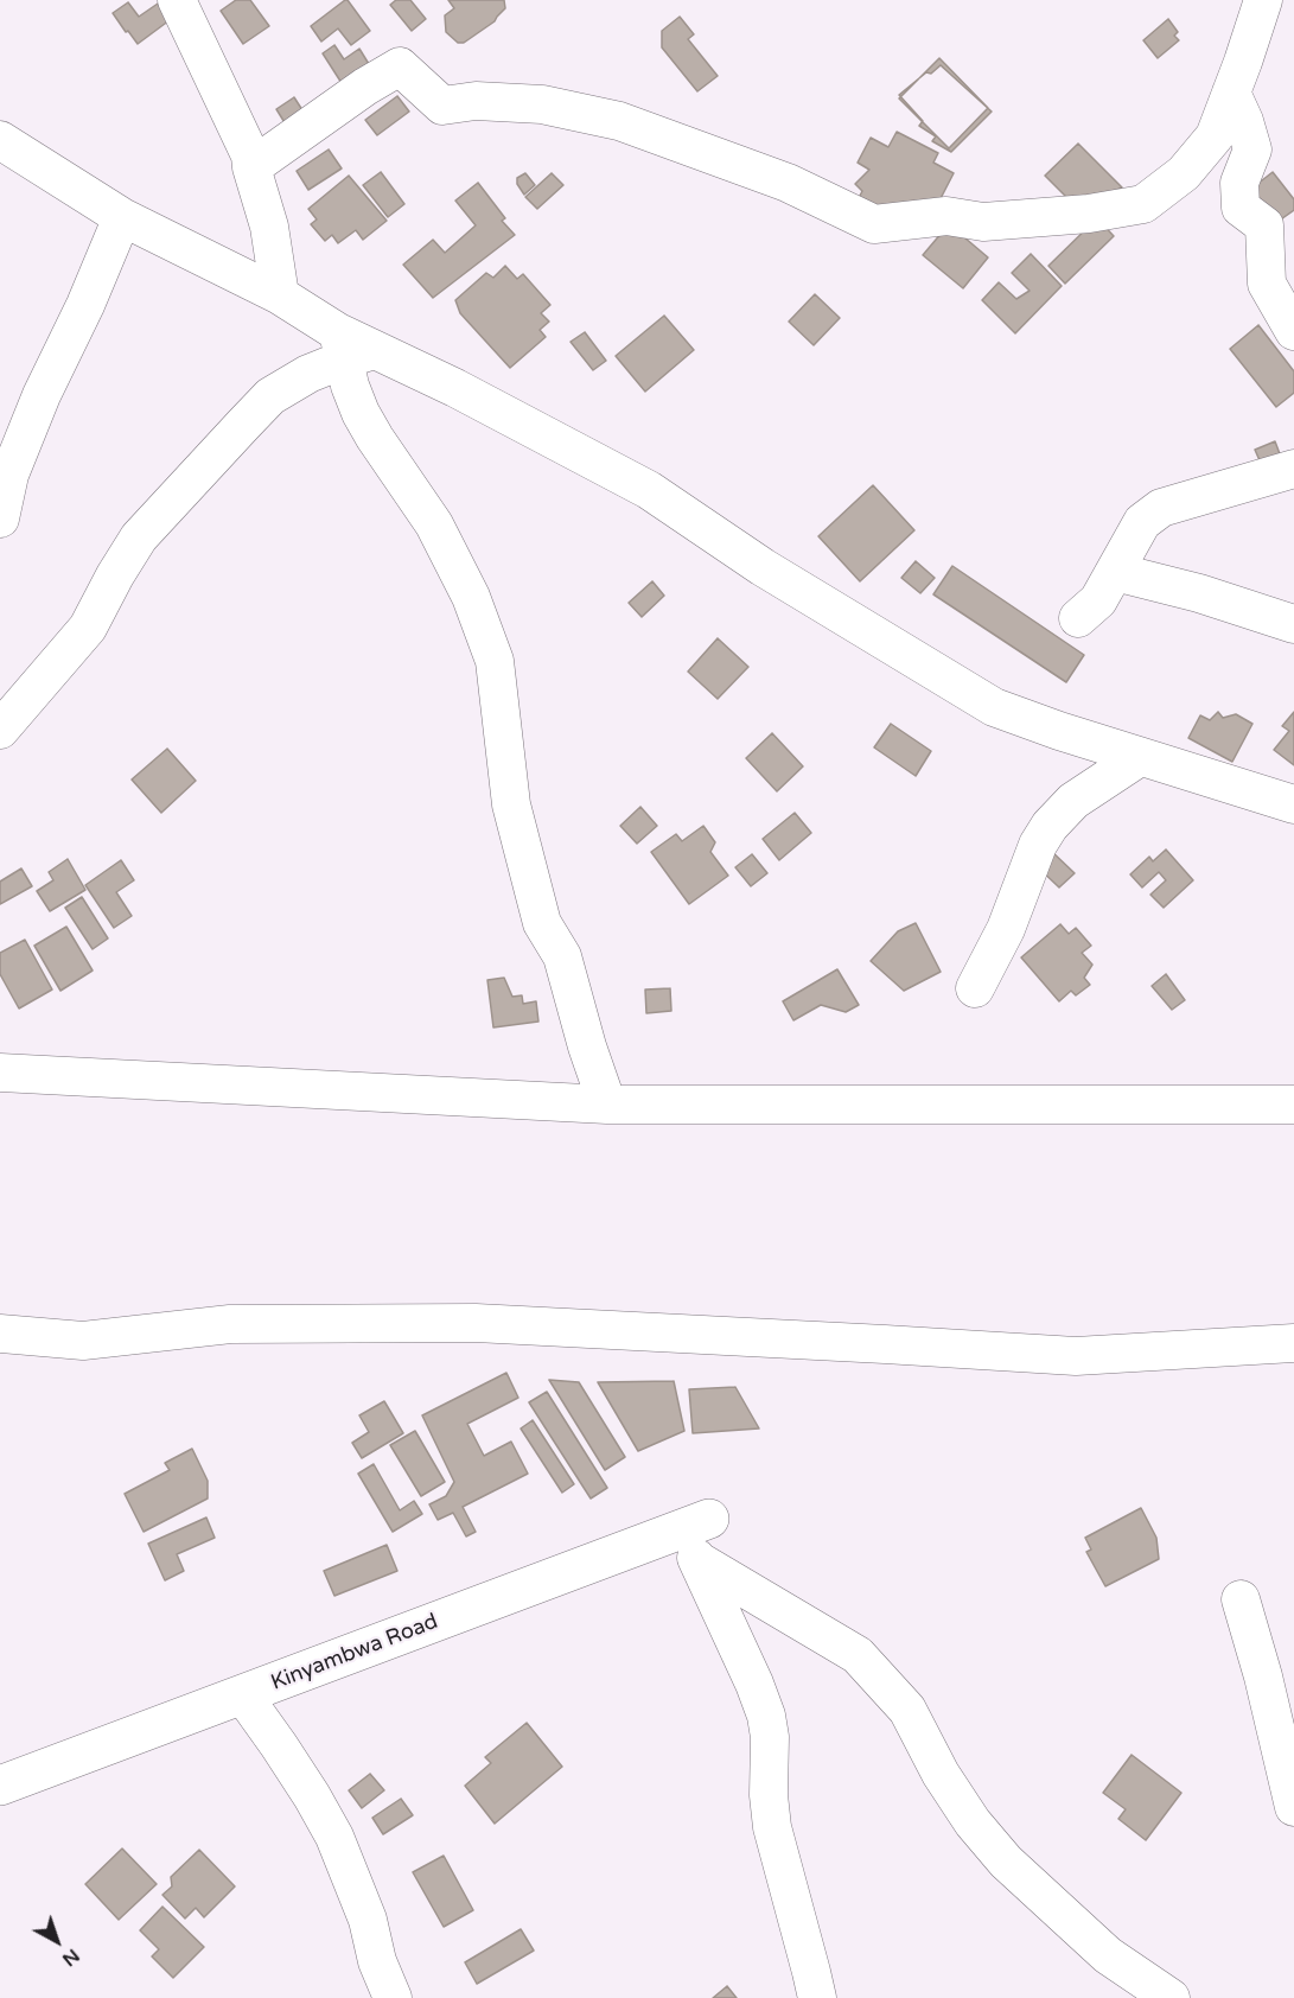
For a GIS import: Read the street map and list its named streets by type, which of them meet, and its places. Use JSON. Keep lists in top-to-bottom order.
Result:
{
  "streets": {
    "street": ["Kinyambwa Road"]
  },
  "north": "bottom right"
}
